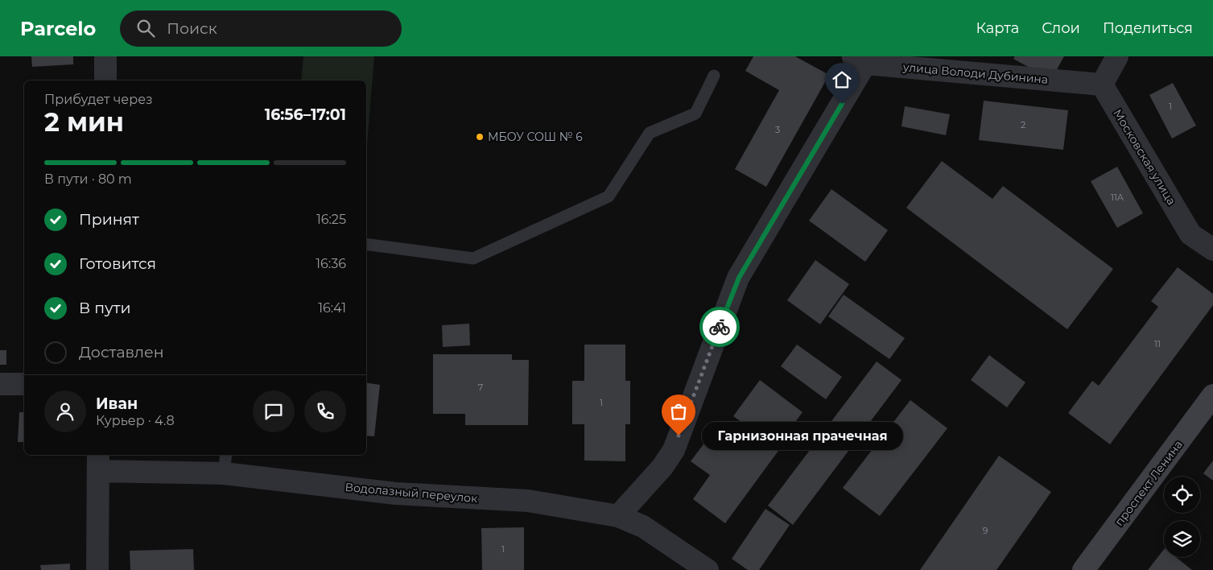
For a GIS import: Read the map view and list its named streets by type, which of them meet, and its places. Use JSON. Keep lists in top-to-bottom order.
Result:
{
  "streets": {
    "main road": ["проспект Ленина"],
    "street": ["улица Володи Дубинина", "Московская улица", "Водолазный переулок"]
  },
  "crossings": [
    ["улица Володи Дубинина", "Московская улица"]
  ],
  "places": ["МБОУ СОШ № 6", "Гарнизонная прачечная"],
  "house_numbers": [
    "1",
    "2",
    "3",
    "11А",
    "11",
    "7",
    "1",
    "9",
    "1"
  ],
  "page": {
    "header": "Parcelo",
    "search": "Поиск",
    "nav": ["Карта", "Слои", "Поделиться"],
    "heading": ["2 мин", "Прибудет через", "16:56–17:01"],
    "panel": ["Иван", "Курьер · 4.8"],
    "bar": "В пути · 80 m",
    "list": [
      ["Принят", "16:25"],
      ["Готовится", "16:36"],
      ["В пути", "16:41"],
      "Доставлен"
    ],
    "bubble": "Гарнизонная прачечная"
  }
}
